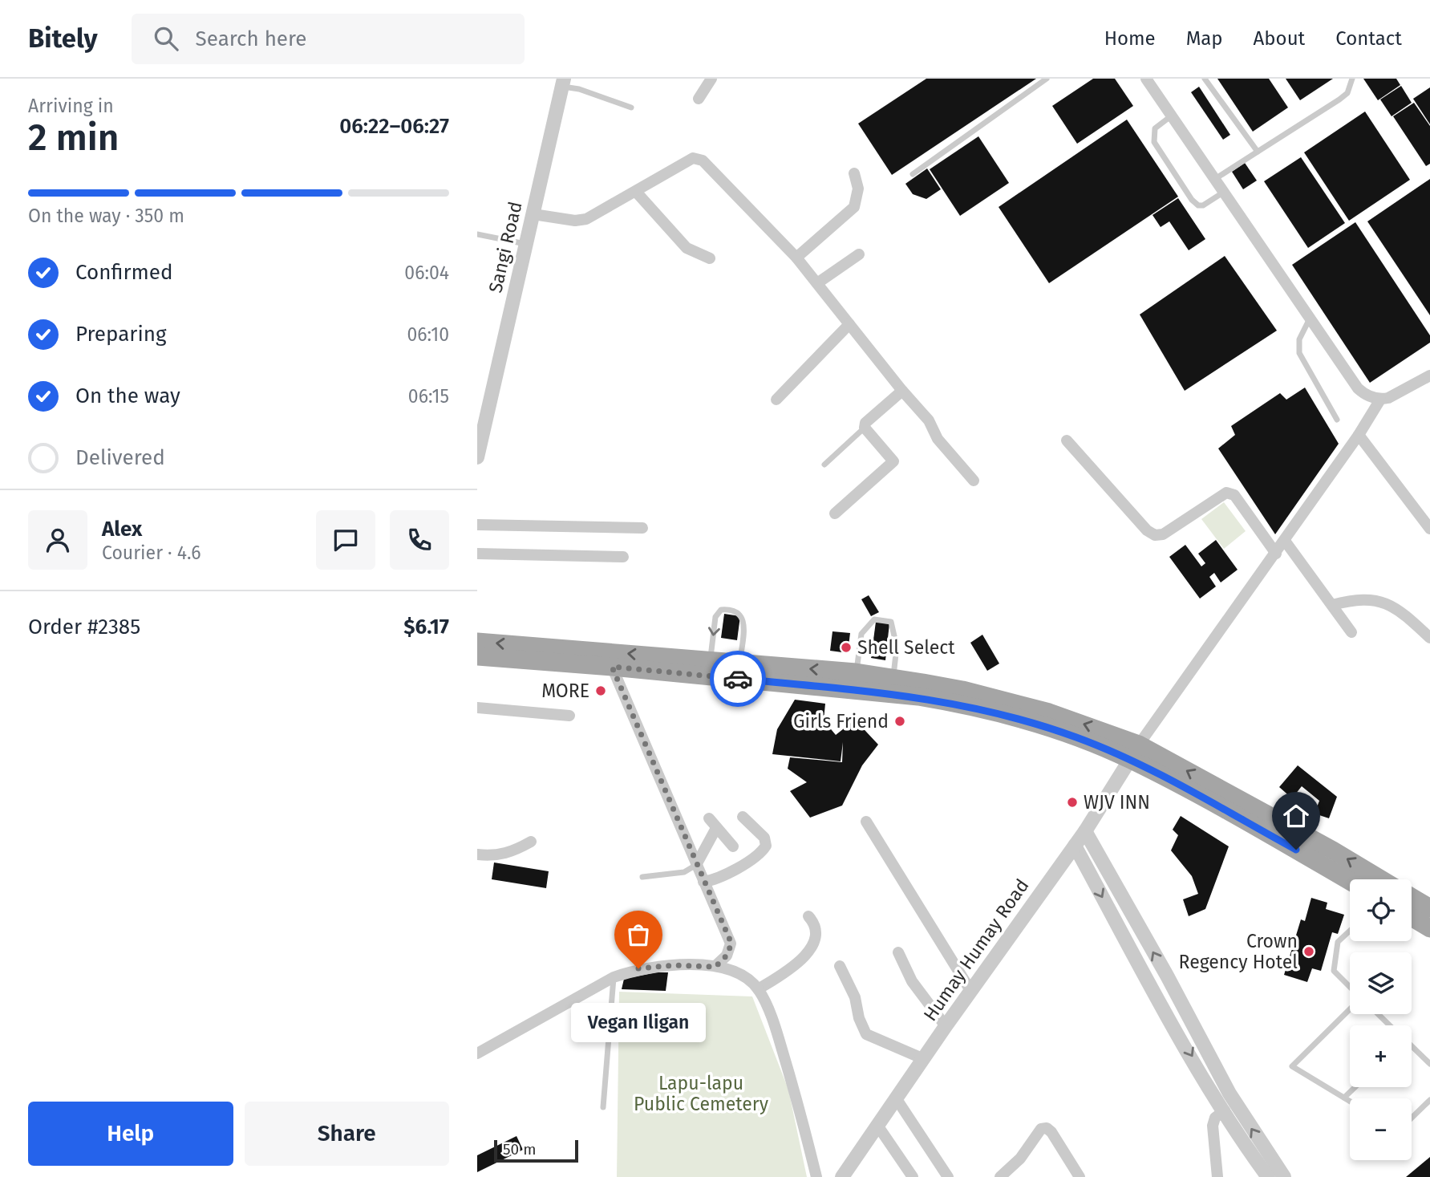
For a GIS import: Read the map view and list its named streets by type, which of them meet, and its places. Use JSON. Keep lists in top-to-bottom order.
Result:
{
  "streets": {
    "street": ["Sangi Road", "Humay Humay Road"]
  },
  "parks": ["Lapu-lapu Public Cemetery"],
  "places": [
    "Shell Select",
    "MORE",
    "Girls Friend",
    "WJV INN",
    "Crown Regency Hotel",
    "Vegan Iligan"
  ],
  "scale_bar": "50 m",
  "page": {
    "header": "Bitely",
    "search": "Search here",
    "nav": [
      "Home",
      "Map",
      "About",
      "Contact"
    ],
    "heading": ["2 min", "Arriving in", "06:22–06:27"],
    "panel": [
      "Alex",
      "Courier · 4.6",
      "Order #2385",
      "$6.17"
    ],
    "bar": "On the way · 350 m",
    "list": [
      ["Confirmed", "06:04"],
      ["Preparing", "06:10"],
      ["On the way", "06:15"],
      "Delivered"
    ],
    "map_buttons": ["+", "−"],
    "bubble": "Vegan Iligan",
    "buttons": ["Help", "Share"],
    "scale": "50 m"
  }
}
